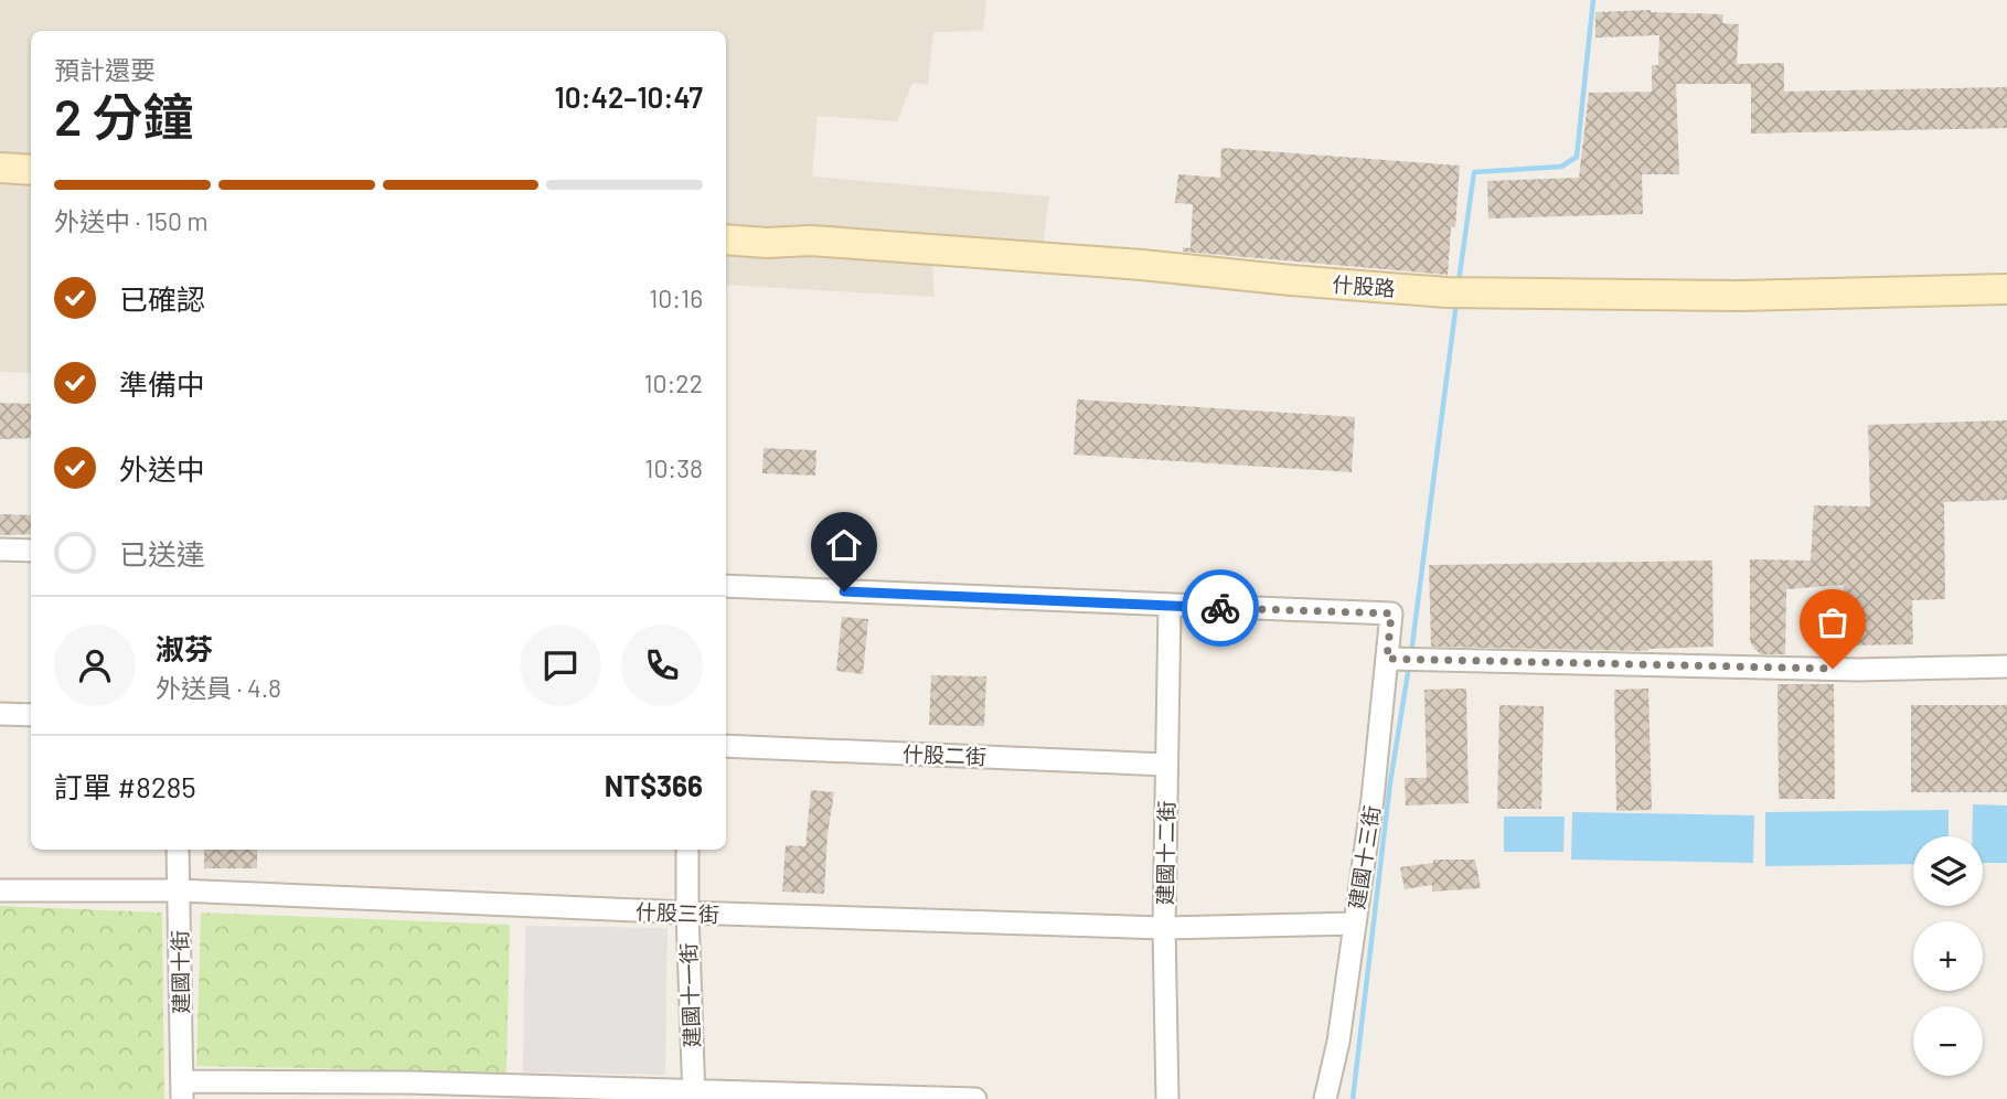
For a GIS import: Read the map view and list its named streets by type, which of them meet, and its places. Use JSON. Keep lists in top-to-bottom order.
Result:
{
  "streets": {
    "street": [
      "什股路",
      "什股二街",
      "建國十二街",
      "建國十三街",
      "什股三街",
      "建國十街",
      "建國十一街"
    ]
  },
  "crossings": [
    ["什股二街", "建國十二街"],
    ["建國十二街", "建國十三街"],
    ["建國十二街", "什股三街"],
    ["建國十三街", "什股三街"],
    ["什股三街", "建國十街"],
    ["什股三街", "建國十一街"]
  ],
  "page": {
    "heading": ["2 分鐘", "預計還要", "10:42–10:47"],
    "panel": [
      "淑芬",
      "外送員 · 4.8",
      "訂單 #8285",
      "NT$366"
    ],
    "bar": "外送中 · 150 m",
    "list": [
      ["已確認", "10:16"],
      ["準備中", "10:22"],
      ["外送中", "10:38"],
      "已送達"
    ],
    "map_buttons": ["+", "−"]
  }
}
